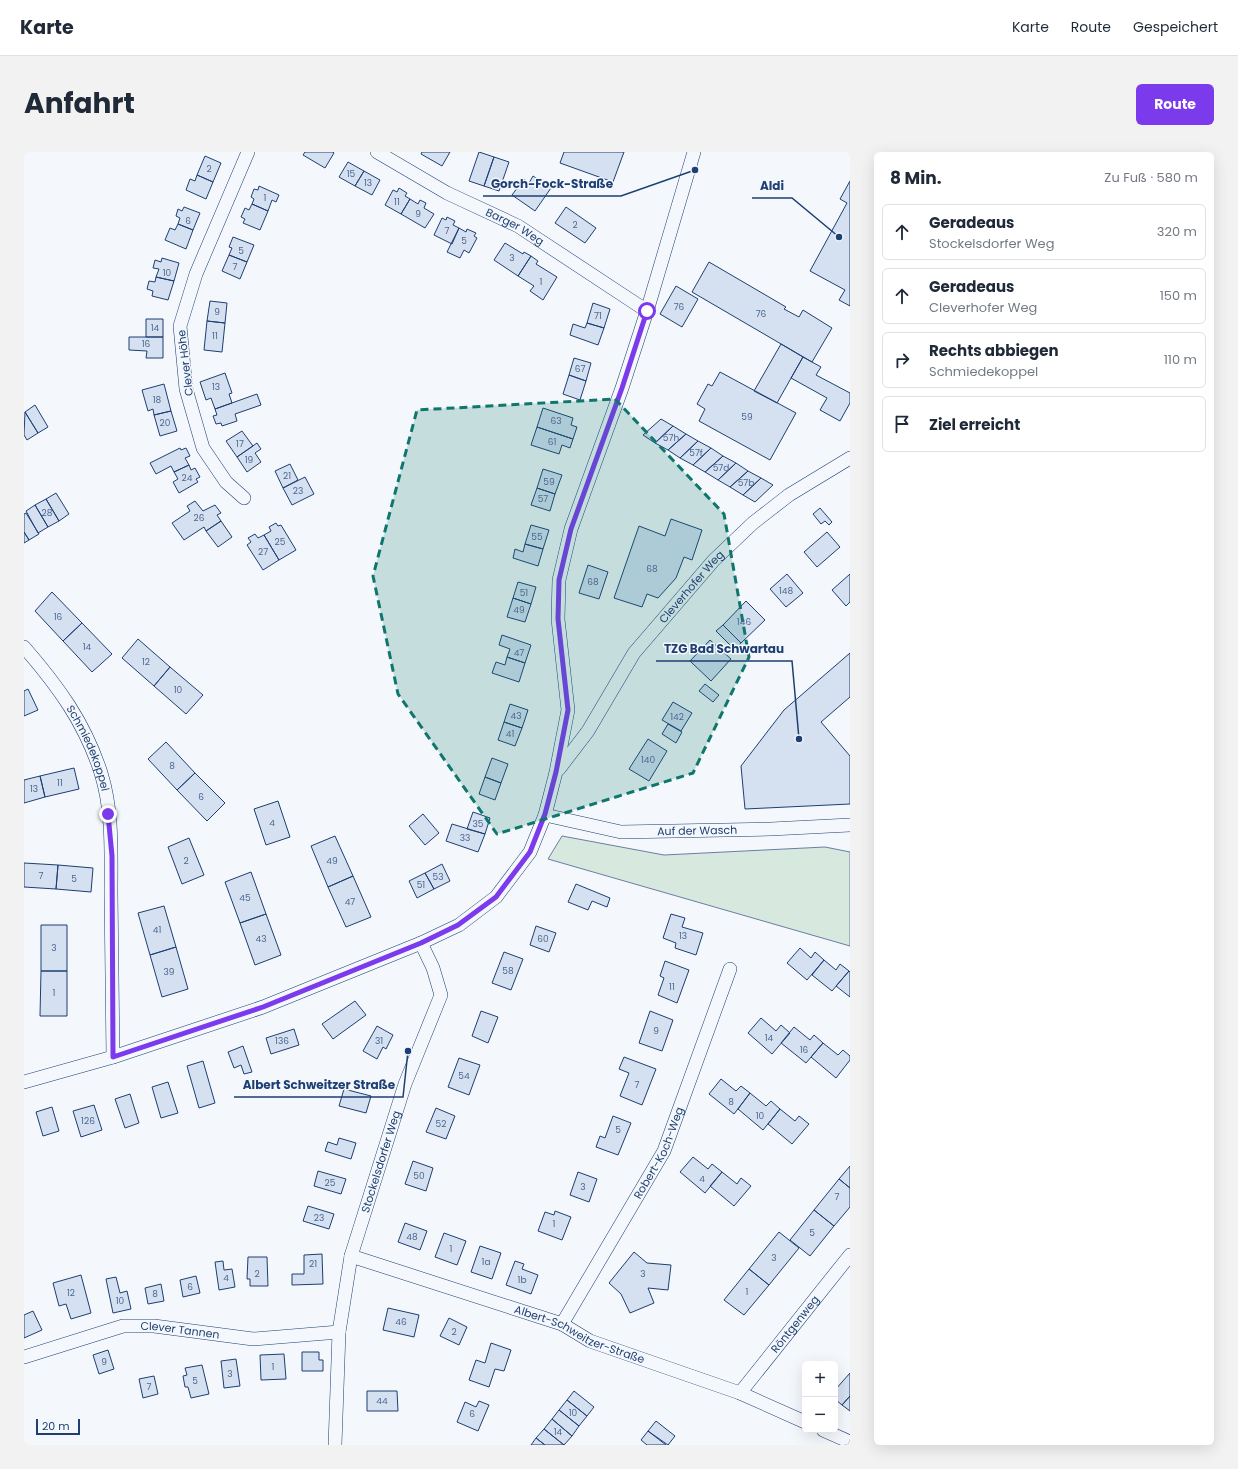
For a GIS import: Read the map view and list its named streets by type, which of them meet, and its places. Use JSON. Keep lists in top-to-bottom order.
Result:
{
  "streets": {
    "street": [
      "Barger Weg",
      "Clever Höhe",
      "Cleverhofer Weg",
      "Schmiedekoppel",
      "Auf der Wasch",
      "Robert-Koch-Weg",
      "Stockelsdorfer Weg",
      "Röntgenweg",
      "Clever Tannen",
      "Albert-Schweitzer-Straße"
    ]
  },
  "crossings": [
    ["Robert-Koch-Weg", "Albert-Schweitzer-Straße"],
    ["Stockelsdorfer Weg", "Clever Tannen"],
    ["Stockelsdorfer Weg", "Albert-Schweitzer-Straße"],
    ["Röntgenweg", "Albert-Schweitzer-Straße"]
  ],
  "places": [
    "Gorch-Fock-Straße",
    "Aldi",
    "TZG Bad Schwartau",
    "Albert Schweitzer Straße"
  ],
  "house_numbers": [
    "2",
    "15",
    "13",
    "1",
    "11",
    "9",
    "6",
    "2",
    "7",
    "5",
    "5",
    "3",
    "7",
    "10",
    "1",
    "76",
    "9",
    "76",
    "71",
    "14",
    "11",
    "16",
    "67",
    "13",
    "18",
    "59",
    "63",
    "20",
    "57h",
    "61",
    "17",
    "57f",
    "19",
    "57d",
    "21",
    "24",
    "59",
    "57b",
    "23",
    "57",
    "28",
    "26",
    "55",
    "25",
    "27",
    "68",
    "68",
    "148",
    "51",
    "49",
    "16",
    "146",
    "14",
    "47",
    "12",
    "10",
    "43",
    "142",
    "41",
    "140",
    "8",
    "11",
    "13",
    "6",
    "4",
    "35",
    "33",
    "2",
    "49",
    "7",
    "53",
    "5",
    "51",
    "45",
    "47",
    "41",
    "13",
    "43",
    "60",
    "3",
    "58",
    "39",
    "11",
    "1",
    "9",
    "14",
    "136",
    "31",
    "16",
    "54",
    "7",
    "8",
    "10",
    "126",
    "52",
    "5",
    "50",
    "4",
    "25",
    "3",
    "7",
    "23",
    "1",
    "5",
    "48",
    "1",
    "3",
    "1a",
    "21",
    "2",
    "3",
    "4",
    "1b",
    "6",
    "1",
    "12",
    "8",
    "10",
    "46",
    "2",
    "9",
    "1",
    "3",
    "5",
    "7",
    "44",
    "10",
    "6",
    "14"
  ],
  "scale_bar": "20 m",
  "page": {
    "header": "Karte",
    "nav": ["Karte", "Route", "Gespeichert"],
    "title": "Anfahrt",
    "buttons": "Route",
    "heading": ["8 Min.", "Zu Fuß · 580 m"],
    "list": [
      ["Geradeaus", "Stockelsdorfer Weg", "320 m"],
      ["Geradeaus", "Cleverhofer Weg", "150 m"],
      ["Rechts abbiegen", "Schmiedekoppel", "110 m"],
      "Ziel erreicht"
    ],
    "map_buttons": ["+", "−"],
    "scale": "20 m"
  }
}
